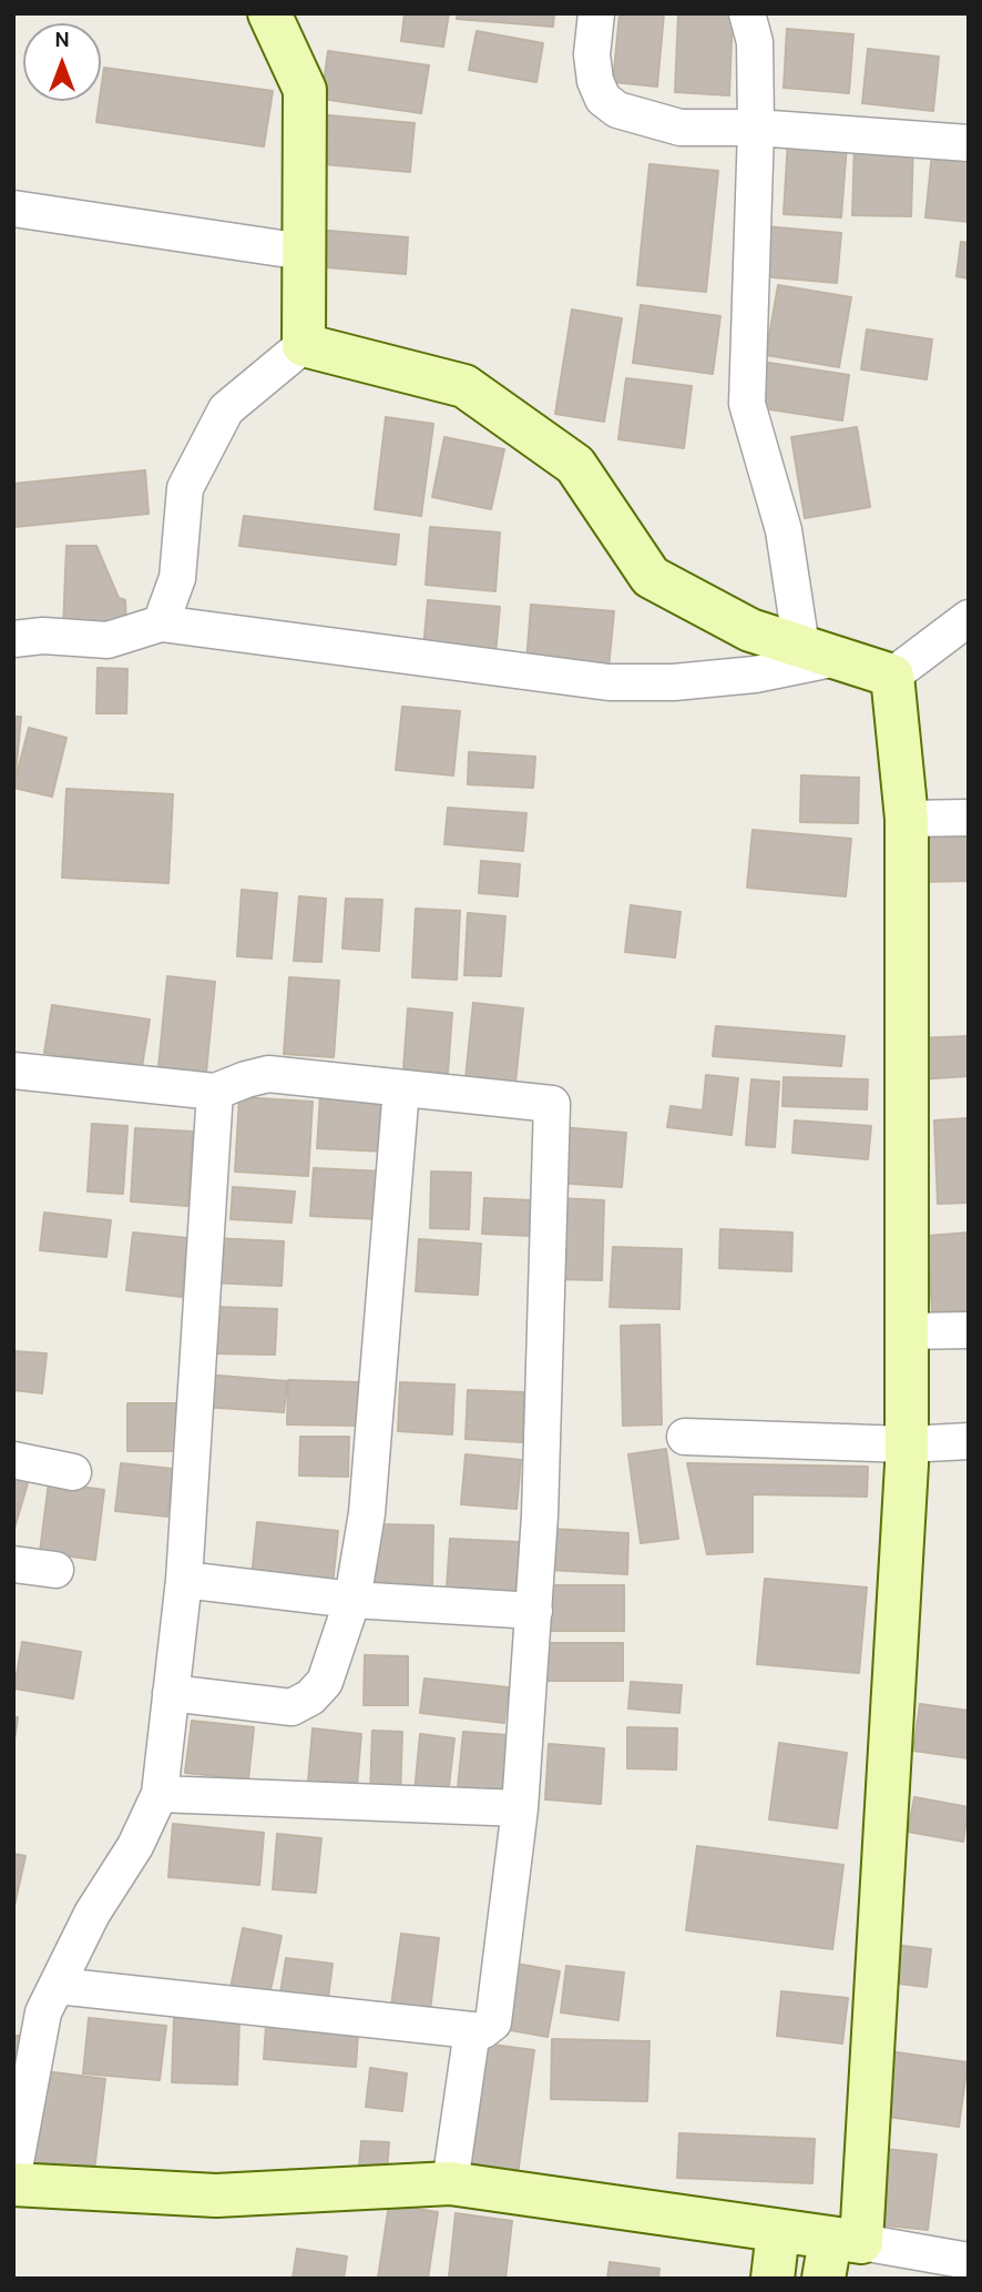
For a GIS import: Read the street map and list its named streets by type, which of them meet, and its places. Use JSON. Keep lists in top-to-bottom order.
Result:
{
  "north": "top"
}
